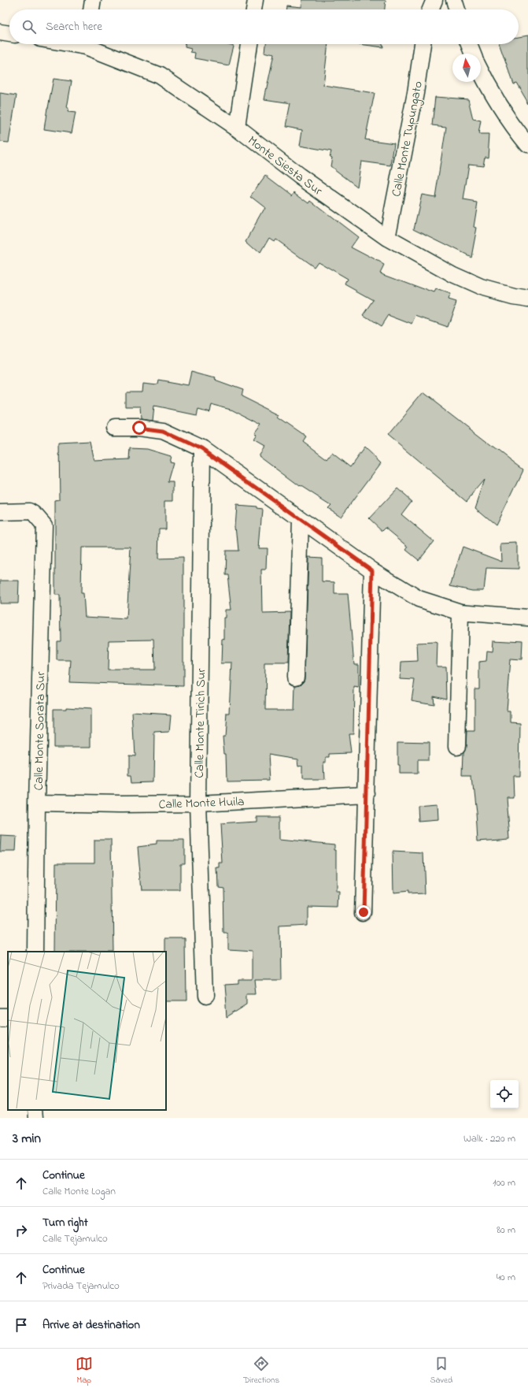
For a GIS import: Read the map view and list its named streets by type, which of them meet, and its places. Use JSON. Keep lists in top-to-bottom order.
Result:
{
  "streets": {
    "street": [
      "Calle Monte Tupungato",
      "Monte Siesta Sur",
      "Calle Monte Tirich Sur",
      "Calle Monte Sorata Sur",
      "Calle Monte Huila"
    ]
  },
  "crossings": [
    ["Calle Monte Tupungato", "Monte Siesta Sur"],
    ["Calle Monte Tirich Sur", "Calle Monte Huila"],
    ["Calle Monte Sorata Sur", "Calle Monte Huila"]
  ],
  "north": "top",
  "page": {
    "search": "Search here",
    "heading": ["3 min", "Walk · 220 m"],
    "list": [
      ["Continue", "Calle Monte Logan", "100 m"],
      ["Turn right", "Calle Tejamulco", "80 m"],
      ["Continue", "Privada Tejamulco", "40 m"],
      "Arrive at destination"
    ],
    "nav": ["Map", "Directions", "Saved"]
  }
}
